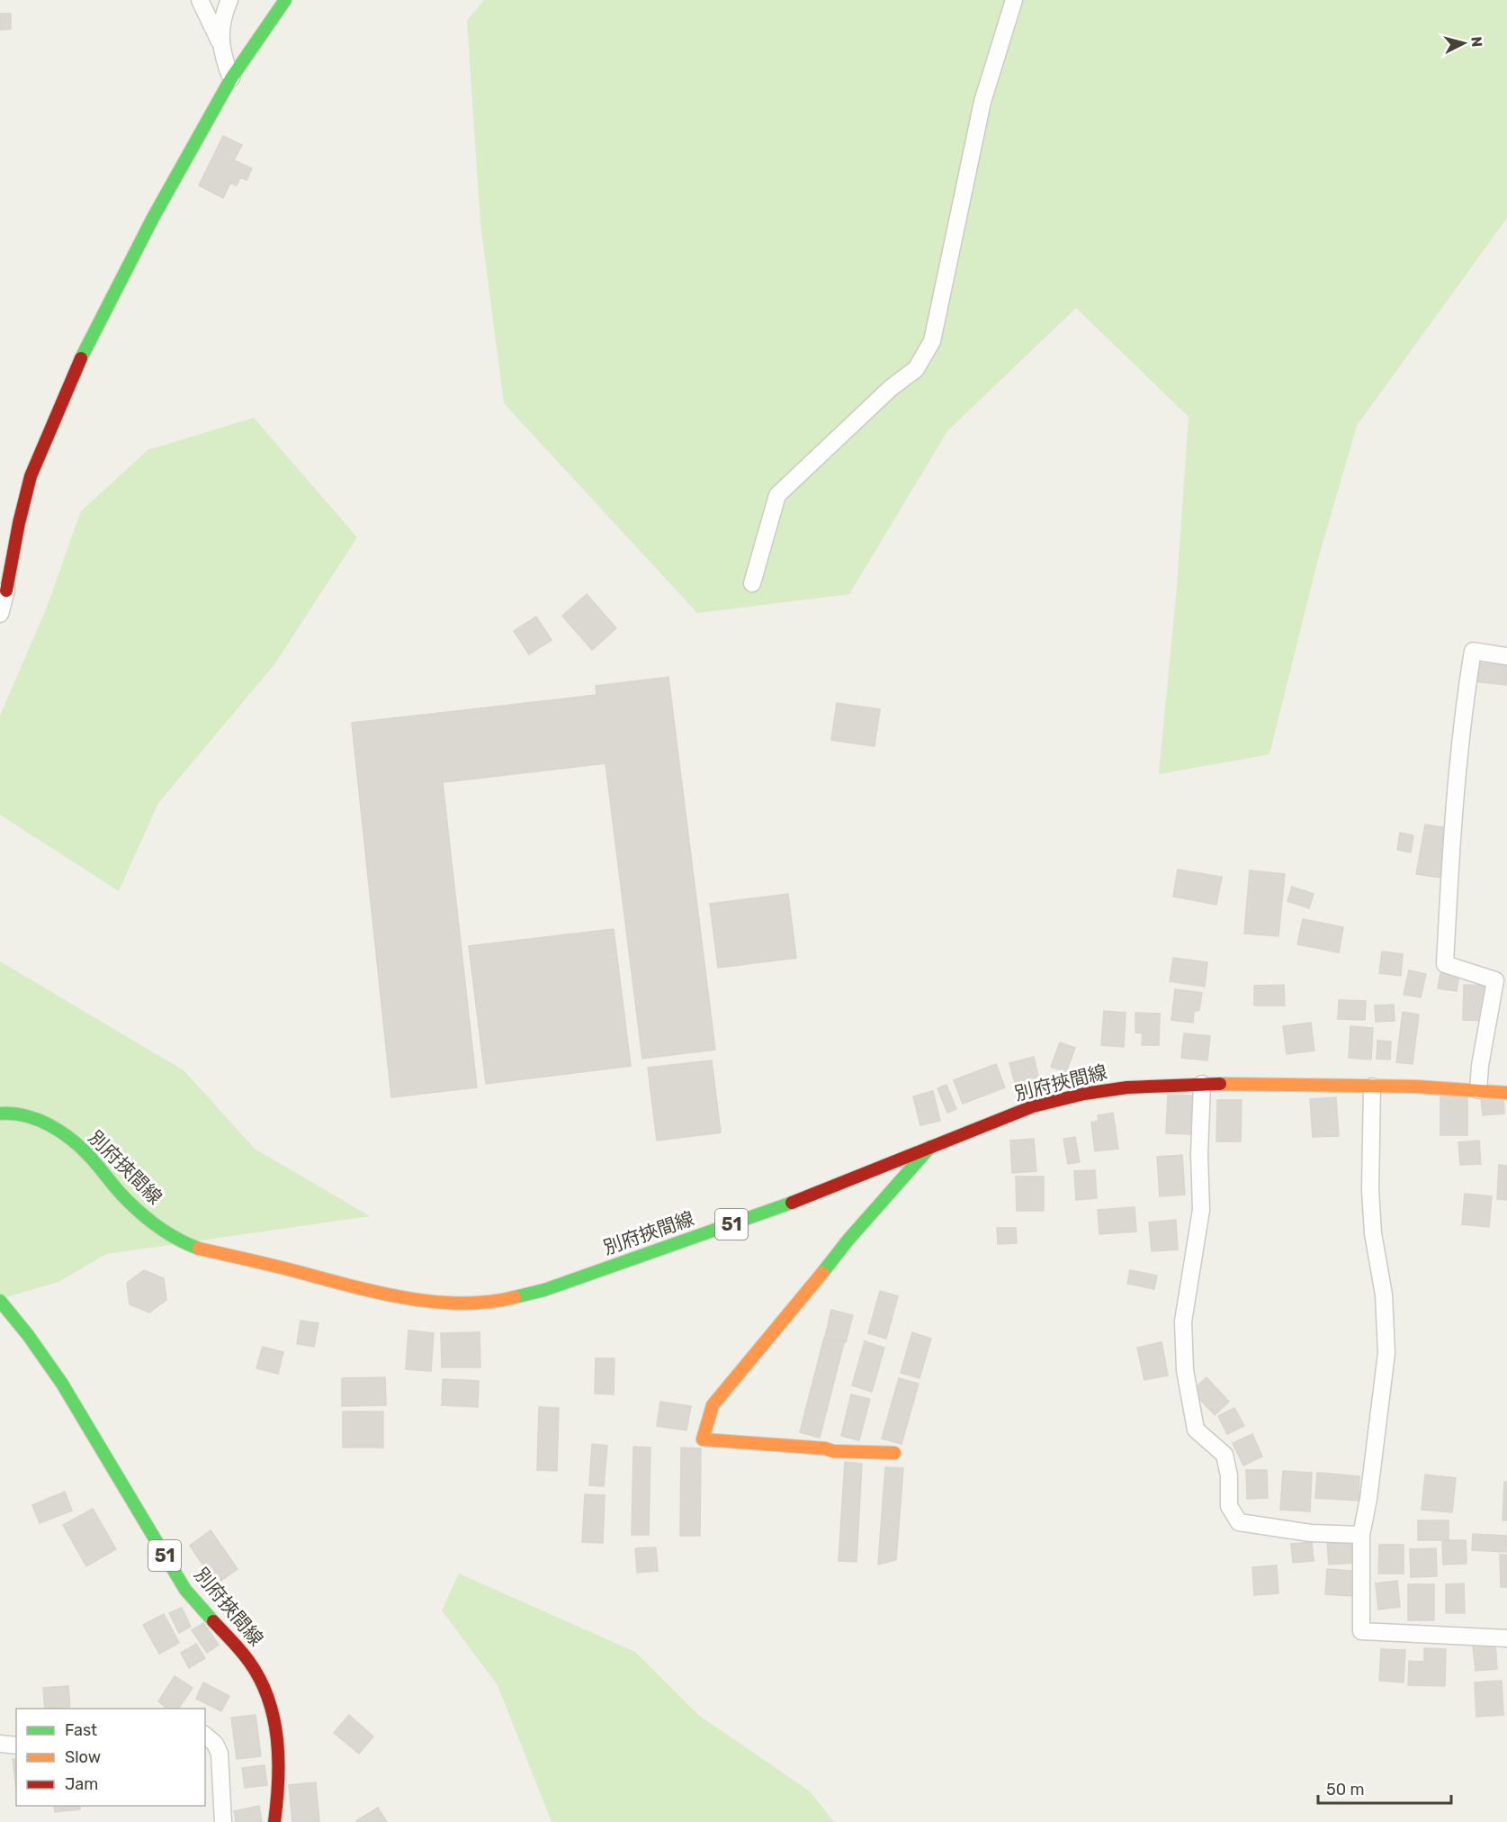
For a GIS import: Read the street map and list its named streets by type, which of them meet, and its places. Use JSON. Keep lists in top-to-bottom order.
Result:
{
  "streets": {
    "main road": ["別府挾間線", "51"]
  },
  "legend": ["Fast", "Slow", "Jam"],
  "scale_bar": "50 m",
  "north": "right"
}
